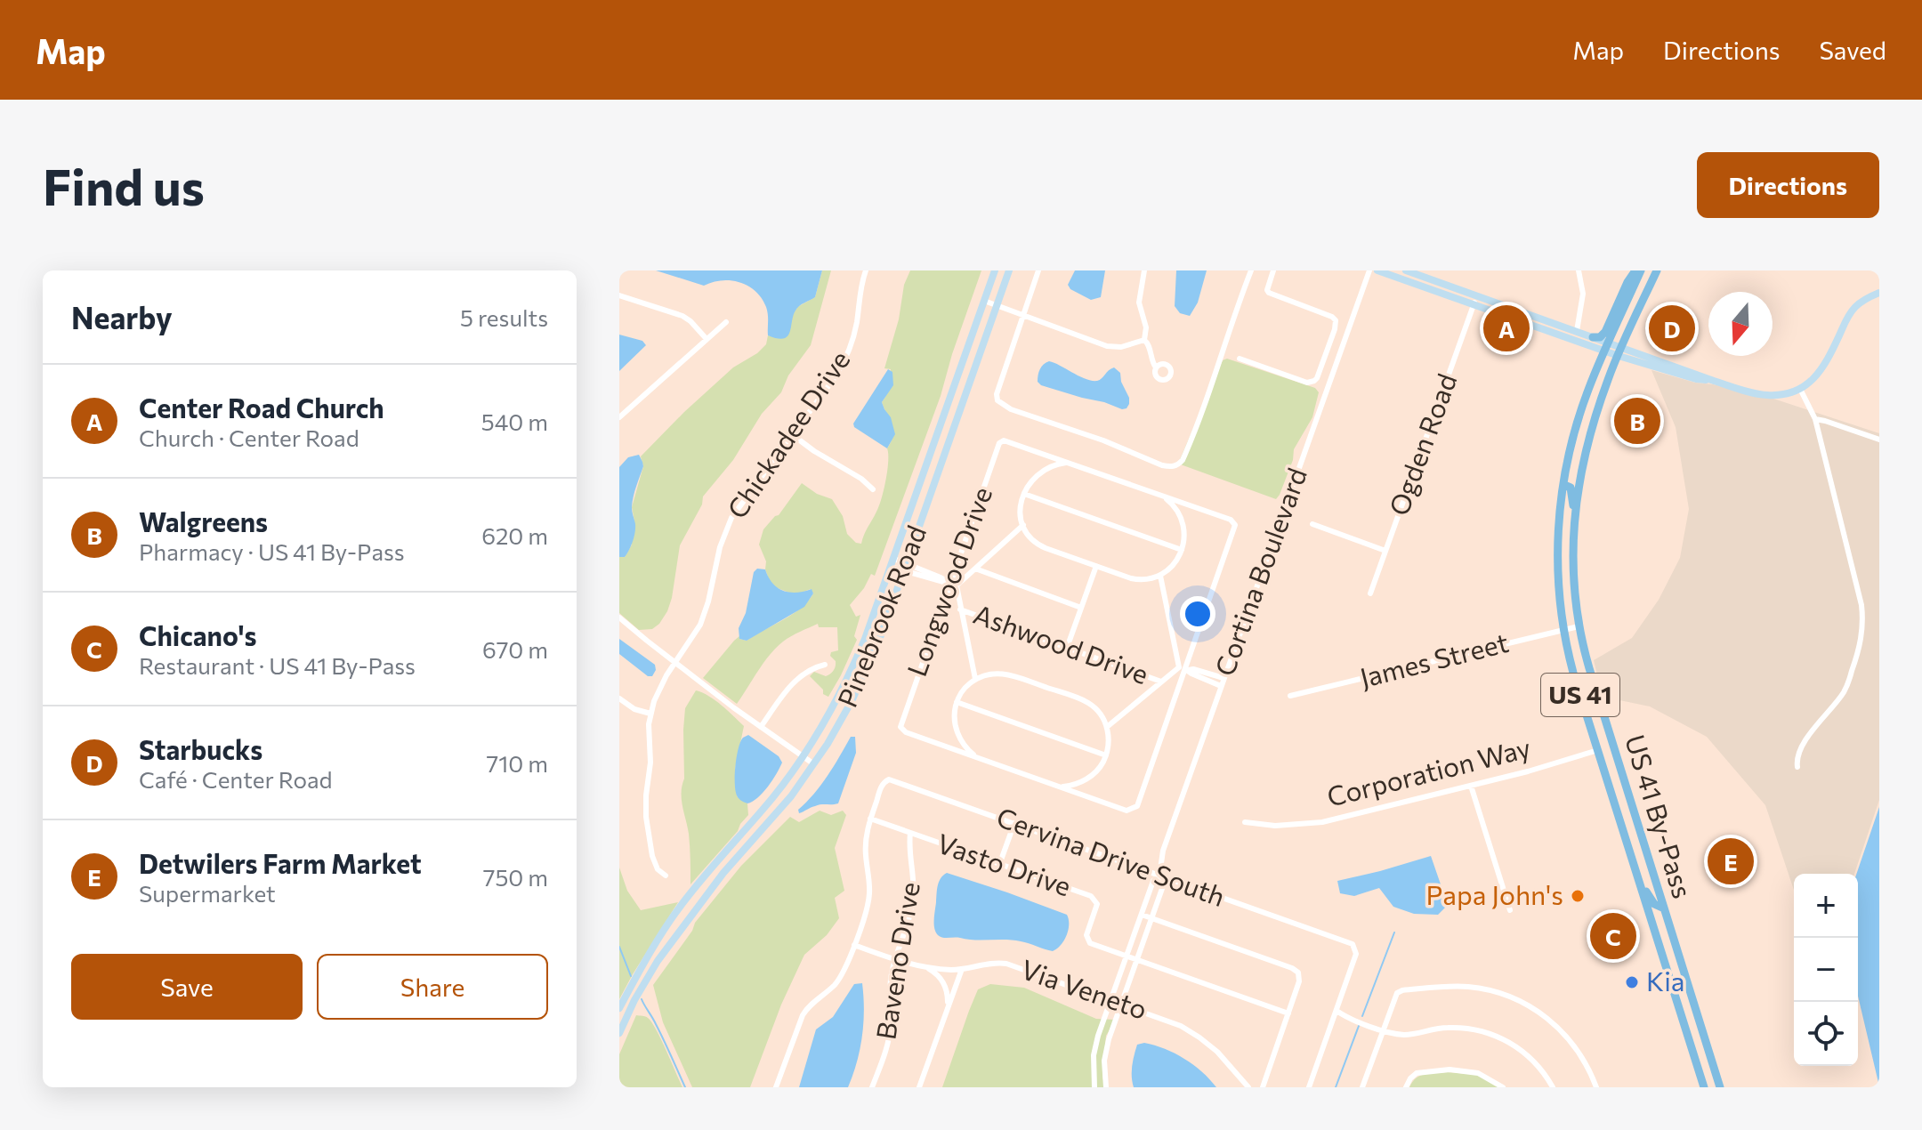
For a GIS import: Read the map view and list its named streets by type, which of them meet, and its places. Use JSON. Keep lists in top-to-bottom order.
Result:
{
  "streets": {
    "main road": ["US 41", "US 41 By-Pass"],
    "street": [
      "Chickadee Drive",
      "Ogden Road",
      "Cortina Boulevard",
      "Longwood Drive",
      "Pinebrook Road",
      "Ashwood Drive",
      "James Street",
      "Corporation Way",
      "Cervina Drive South",
      "Vasto Drive",
      "Baveno Drive",
      "Via Veneto"
    ]
  },
  "crossings": [
    ["Cortina Boulevard", "Cervina Drive South"],
    ["Cortina Boulevard", "Vasto Drive"],
    ["Cortina Boulevard", "Via Veneto"],
    ["James Street", "US 41 By-Pass"],
    ["Corporation Way", "US 41 By-Pass"],
    ["Cervina Drive South", "Vasto Drive"],
    ["Cervina Drive South", "Via Veneto"],
    ["Vasto Drive", "Baveno Drive"],
    ["Baveno Drive", "Via Veneto"]
  ],
  "places": ["Papa John's", "Kia"],
  "north": "bottom",
  "page": {
    "header": "Map",
    "nav": ["Map", "Directions", "Saved"],
    "buttons": [
      "Directions",
      ["Save", "Share"]
    ],
    "title": "Find us",
    "heading": ["Nearby", "5 results"],
    "pins": [
      "A",
      "D",
      "B",
      "E",
      "C"
    ],
    "list": [
      {
        "mark": "A",
        "name": "Center Road Church",
        "note": "Church · Center Road",
        "value": "540 m"
      },
      {
        "mark": "B",
        "name": "Walgreens",
        "note": "Pharmacy · US 41 By-Pass",
        "value": "620 m"
      },
      {
        "mark": "C",
        "name": "Chicano's",
        "note": "Restaurant · US 41 By-Pass",
        "value": "670 m"
      },
      {
        "mark": "D",
        "name": "Starbucks",
        "note": "Café · Center Road",
        "value": "710 m"
      },
      {
        "mark": "E",
        "name": "Detwilers Farm Market",
        "note": "Supermarket",
        "value": "750 m"
      }
    ],
    "map_buttons": ["+", "−"]
  }
}
